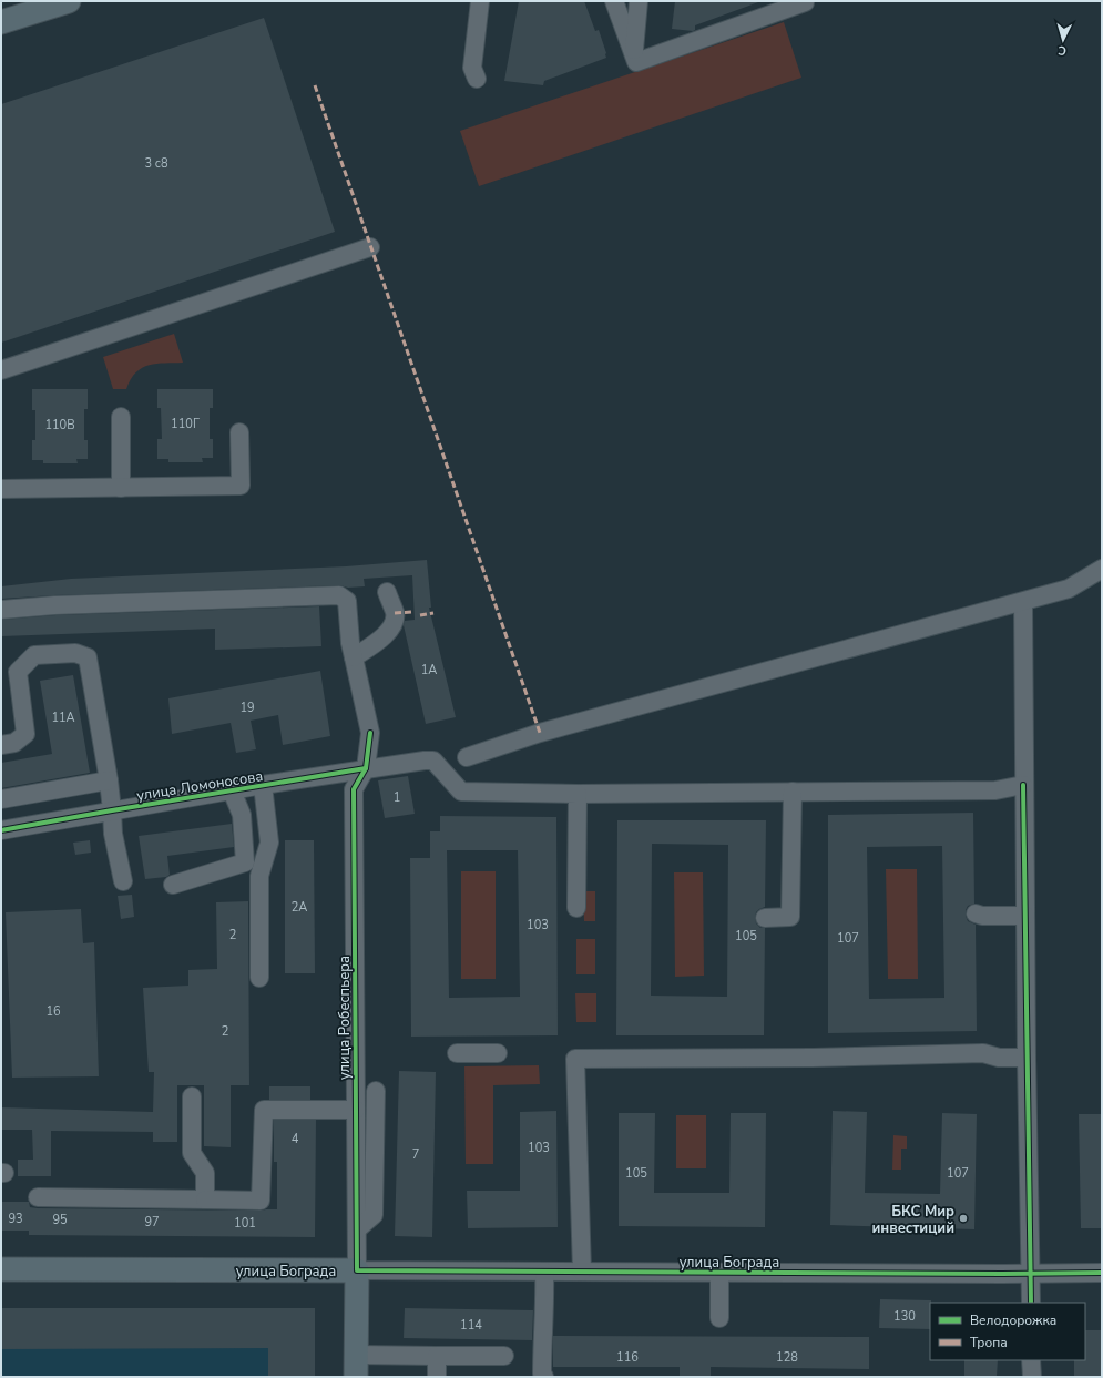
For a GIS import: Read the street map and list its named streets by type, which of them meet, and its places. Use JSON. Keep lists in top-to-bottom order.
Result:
{
  "streets": {
    "main road": ["улица Робеспьера", "улица Бограда"],
    "street": ["улица Ломоносова"]
  },
  "crossings": [
    ["улица Ломоносова", "улица Робеспьера"],
    ["улица Робеспьера", "улица Бограда"]
  ],
  "places": ["БКС Мир инвестиций"],
  "house_numbers": [
    "3 с8",
    "110Г",
    "110В",
    "1А",
    "19",
    "11А",
    "1",
    "2А",
    "103",
    "2",
    "105",
    "107",
    "16",
    "2",
    "4",
    "103",
    "7",
    "105",
    "107",
    "93",
    "95",
    "97",
    "101",
    "130",
    "114",
    "116",
    "128"
  ],
  "legend": ["Велодорожка", "Тропа"],
  "north": "bottom"
}
